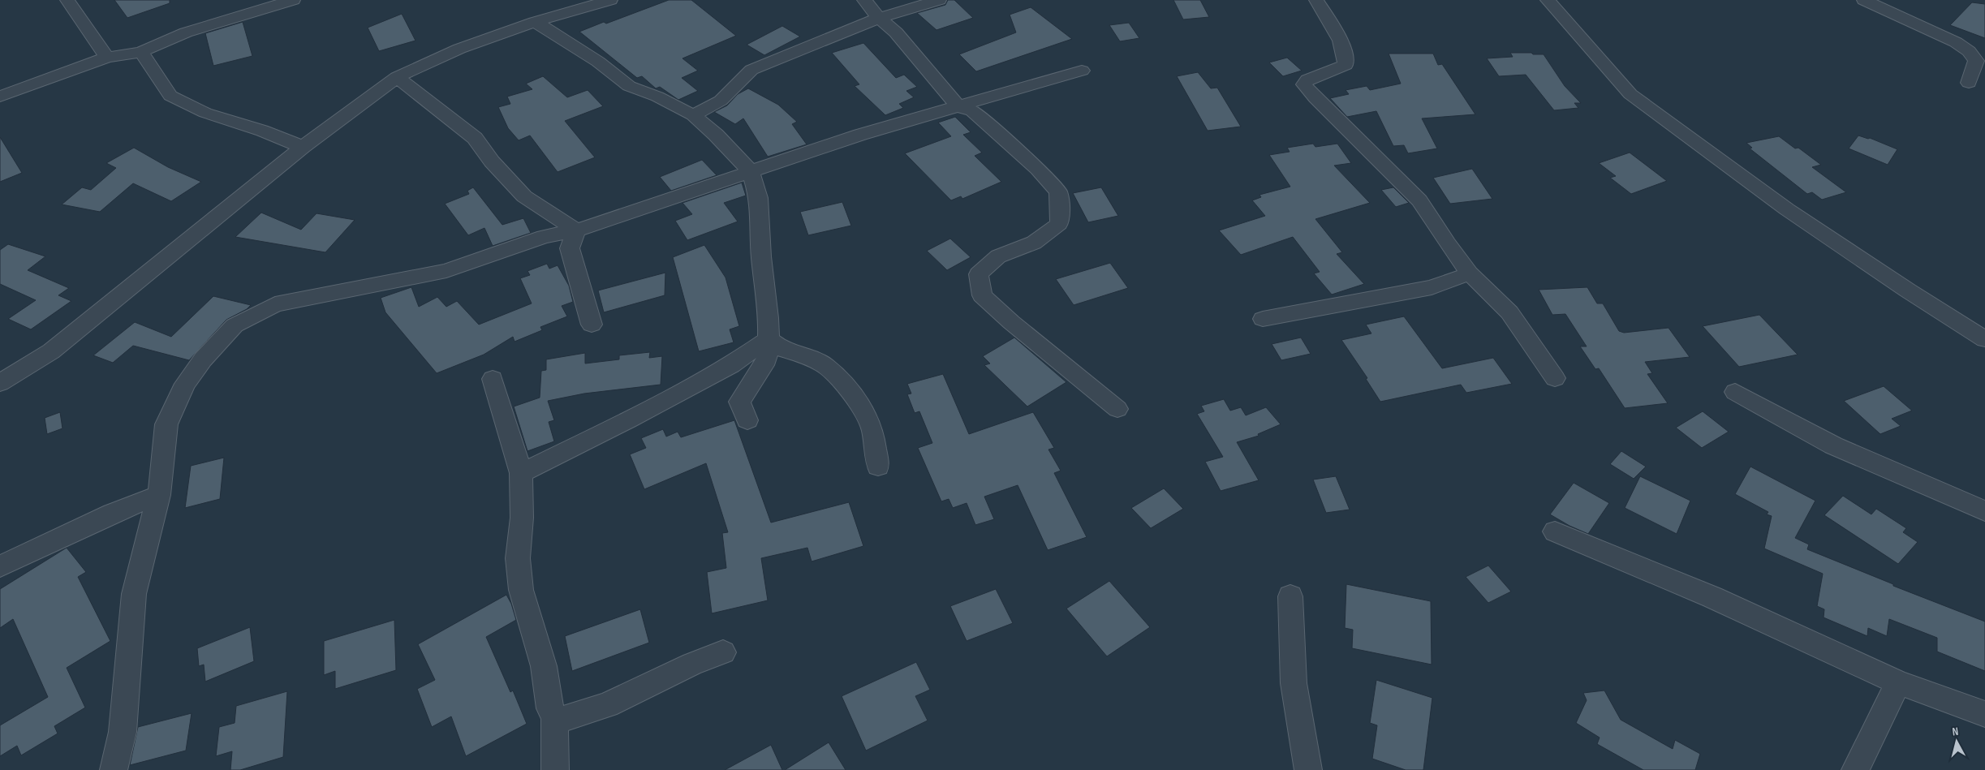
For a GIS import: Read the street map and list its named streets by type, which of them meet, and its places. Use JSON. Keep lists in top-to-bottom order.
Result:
{
  "north": "top"
}
